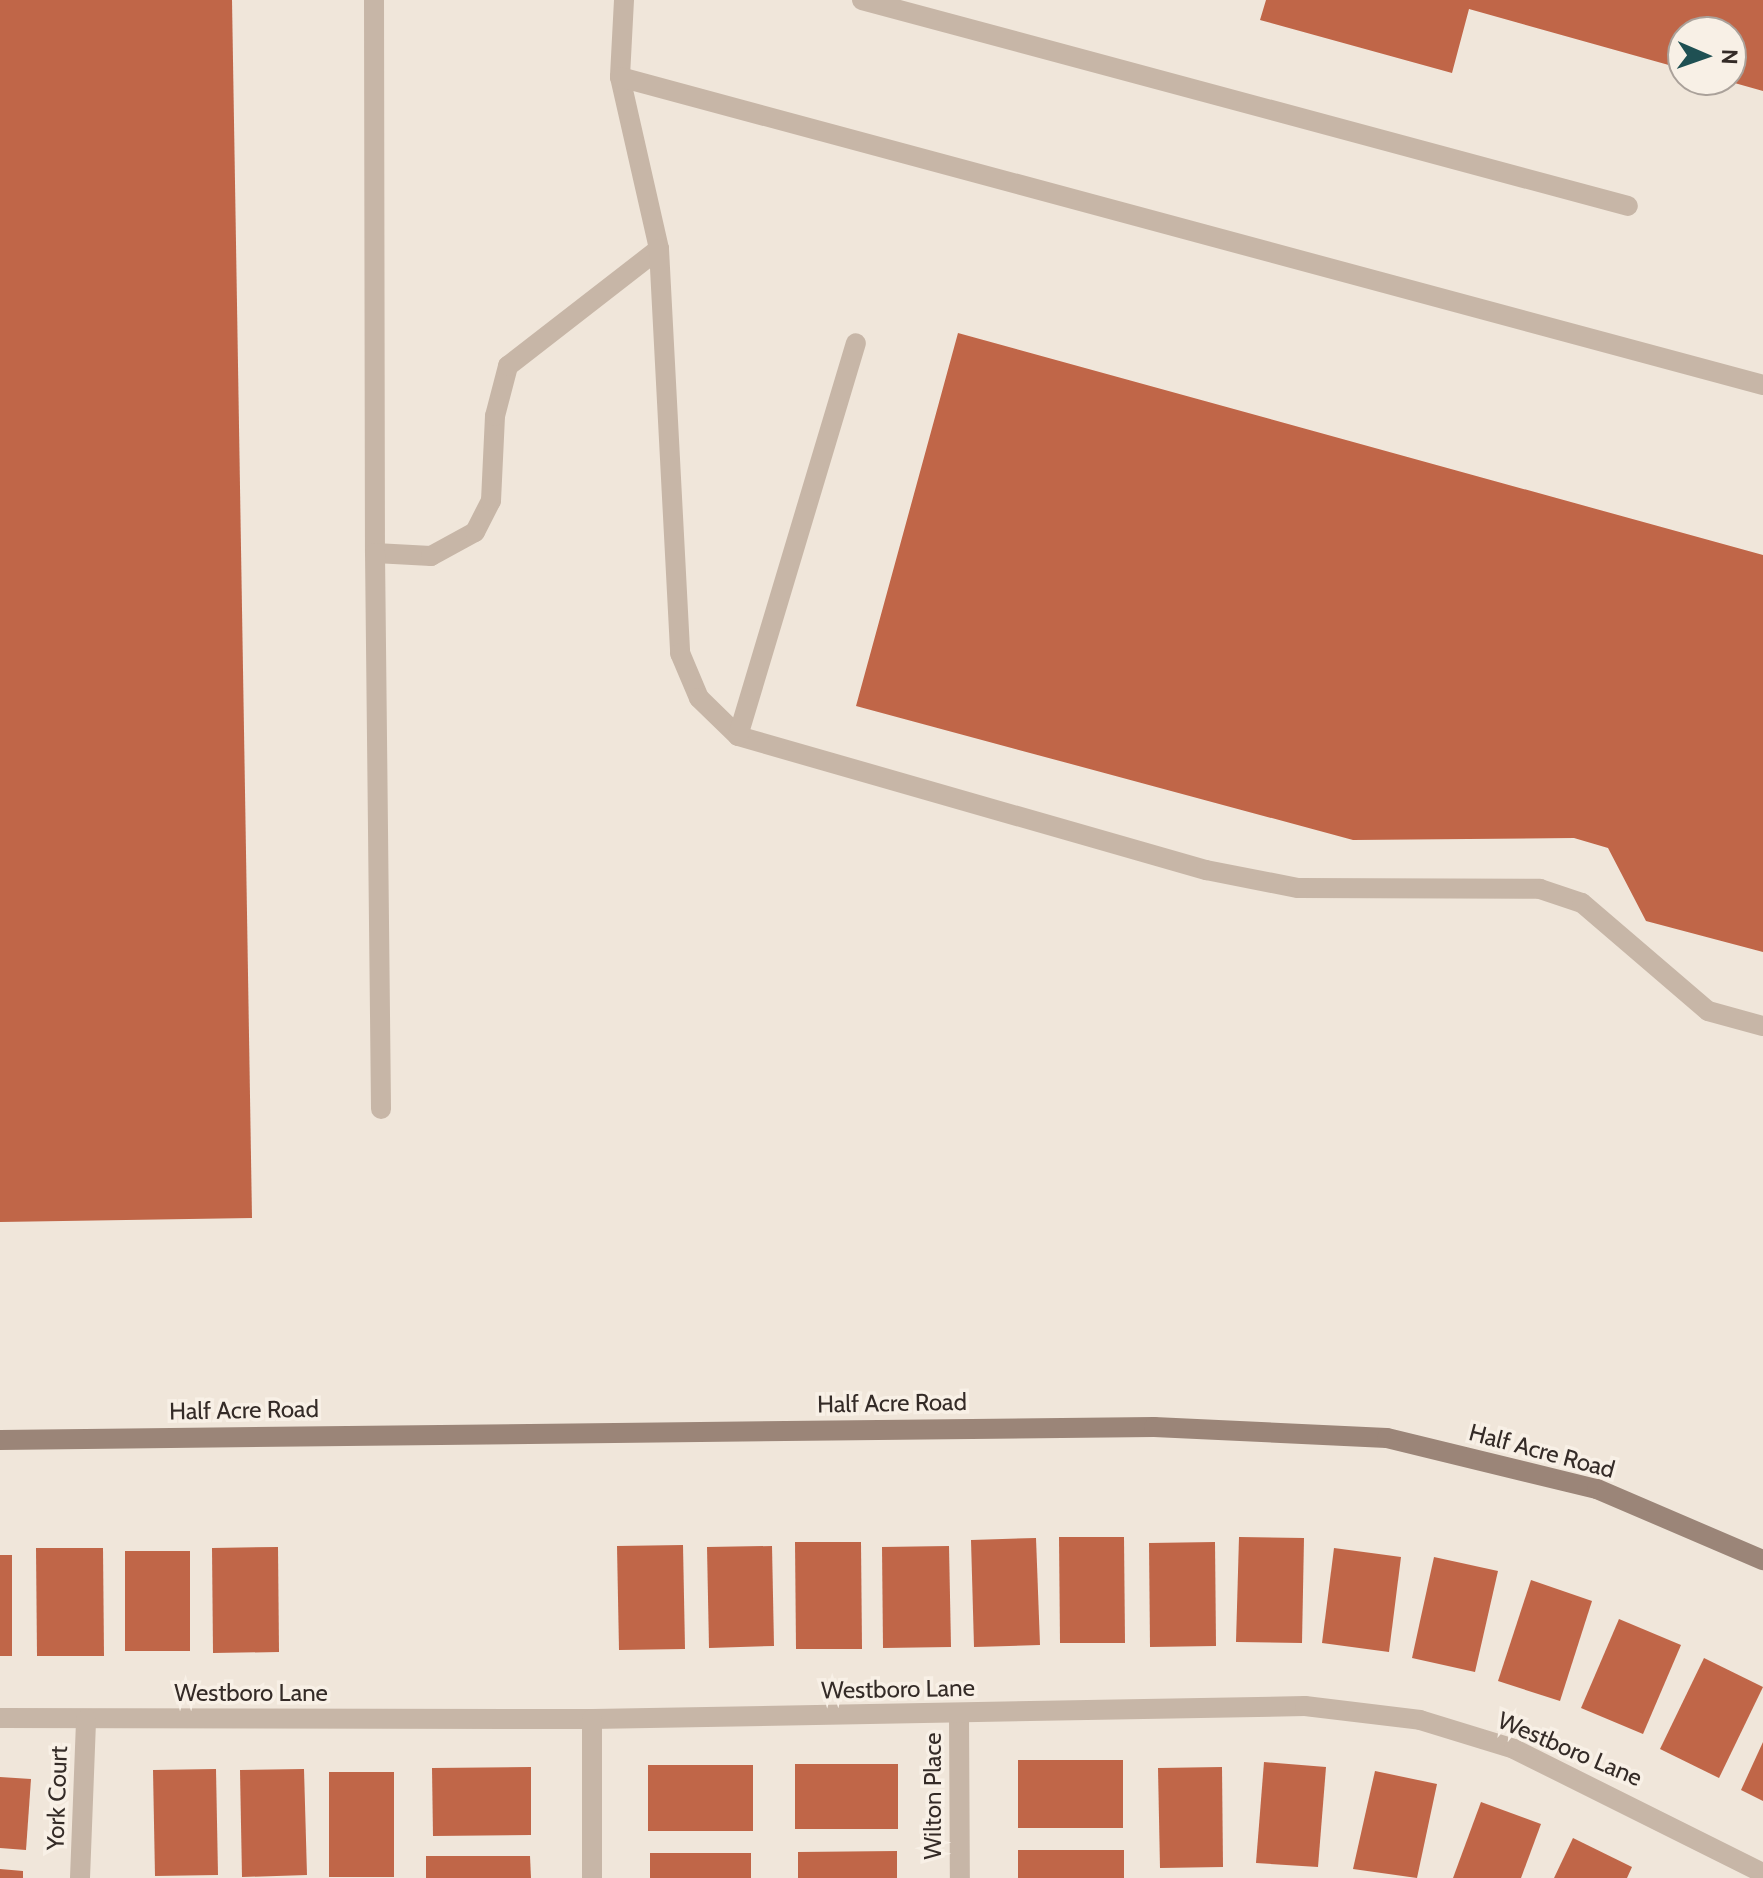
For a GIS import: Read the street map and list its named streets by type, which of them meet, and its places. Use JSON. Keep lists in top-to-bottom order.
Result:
{
  "streets": {
    "street": [
      "Half Acre Road",
      "Westboro Lane",
      "Wilton Place",
      "York Court"
    ]
  },
  "crossings": [
    ["Westboro Lane", "Wilton Place"],
    ["Westboro Lane", "York Court"]
  ],
  "north": "right"
}
